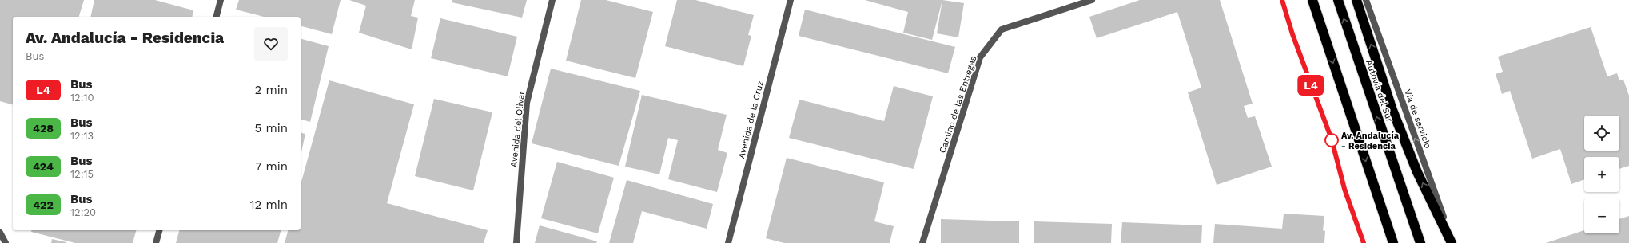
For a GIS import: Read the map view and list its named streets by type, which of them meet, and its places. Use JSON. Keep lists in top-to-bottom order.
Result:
{
  "streets": {
    "highway": ["Autovía del Sur"],
    "street": [
      "Camino de las Entregas",
      "Vía de servicio",
      "Avenida de la Cruz",
      "Avenida del Olivar"
    ]
  },
  "one_way": ["Vía de servicio"],
  "places": ["Av. Andalucía - Residencia"],
  "lines": ["bus line L4"],
  "page": {
    "on_map": "L4",
    "heading": ["Av. Andalucía - Residencia", "Bus"],
    "list": [
      {
        "mark": "L4",
        "name": "Bus",
        "note": "12:10",
        "value": "2 min"
      },
      {
        "mark": "428",
        "name": "Bus",
        "note": "12:13",
        "value": "5 min"
      },
      {
        "mark": "424",
        "name": "Bus",
        "note": "12:15",
        "value": "7 min"
      },
      {
        "mark": "422",
        "name": "Bus",
        "note": "12:20",
        "value": "12 min"
      }
    ],
    "map_buttons": ["+", "−"]
  }
}
